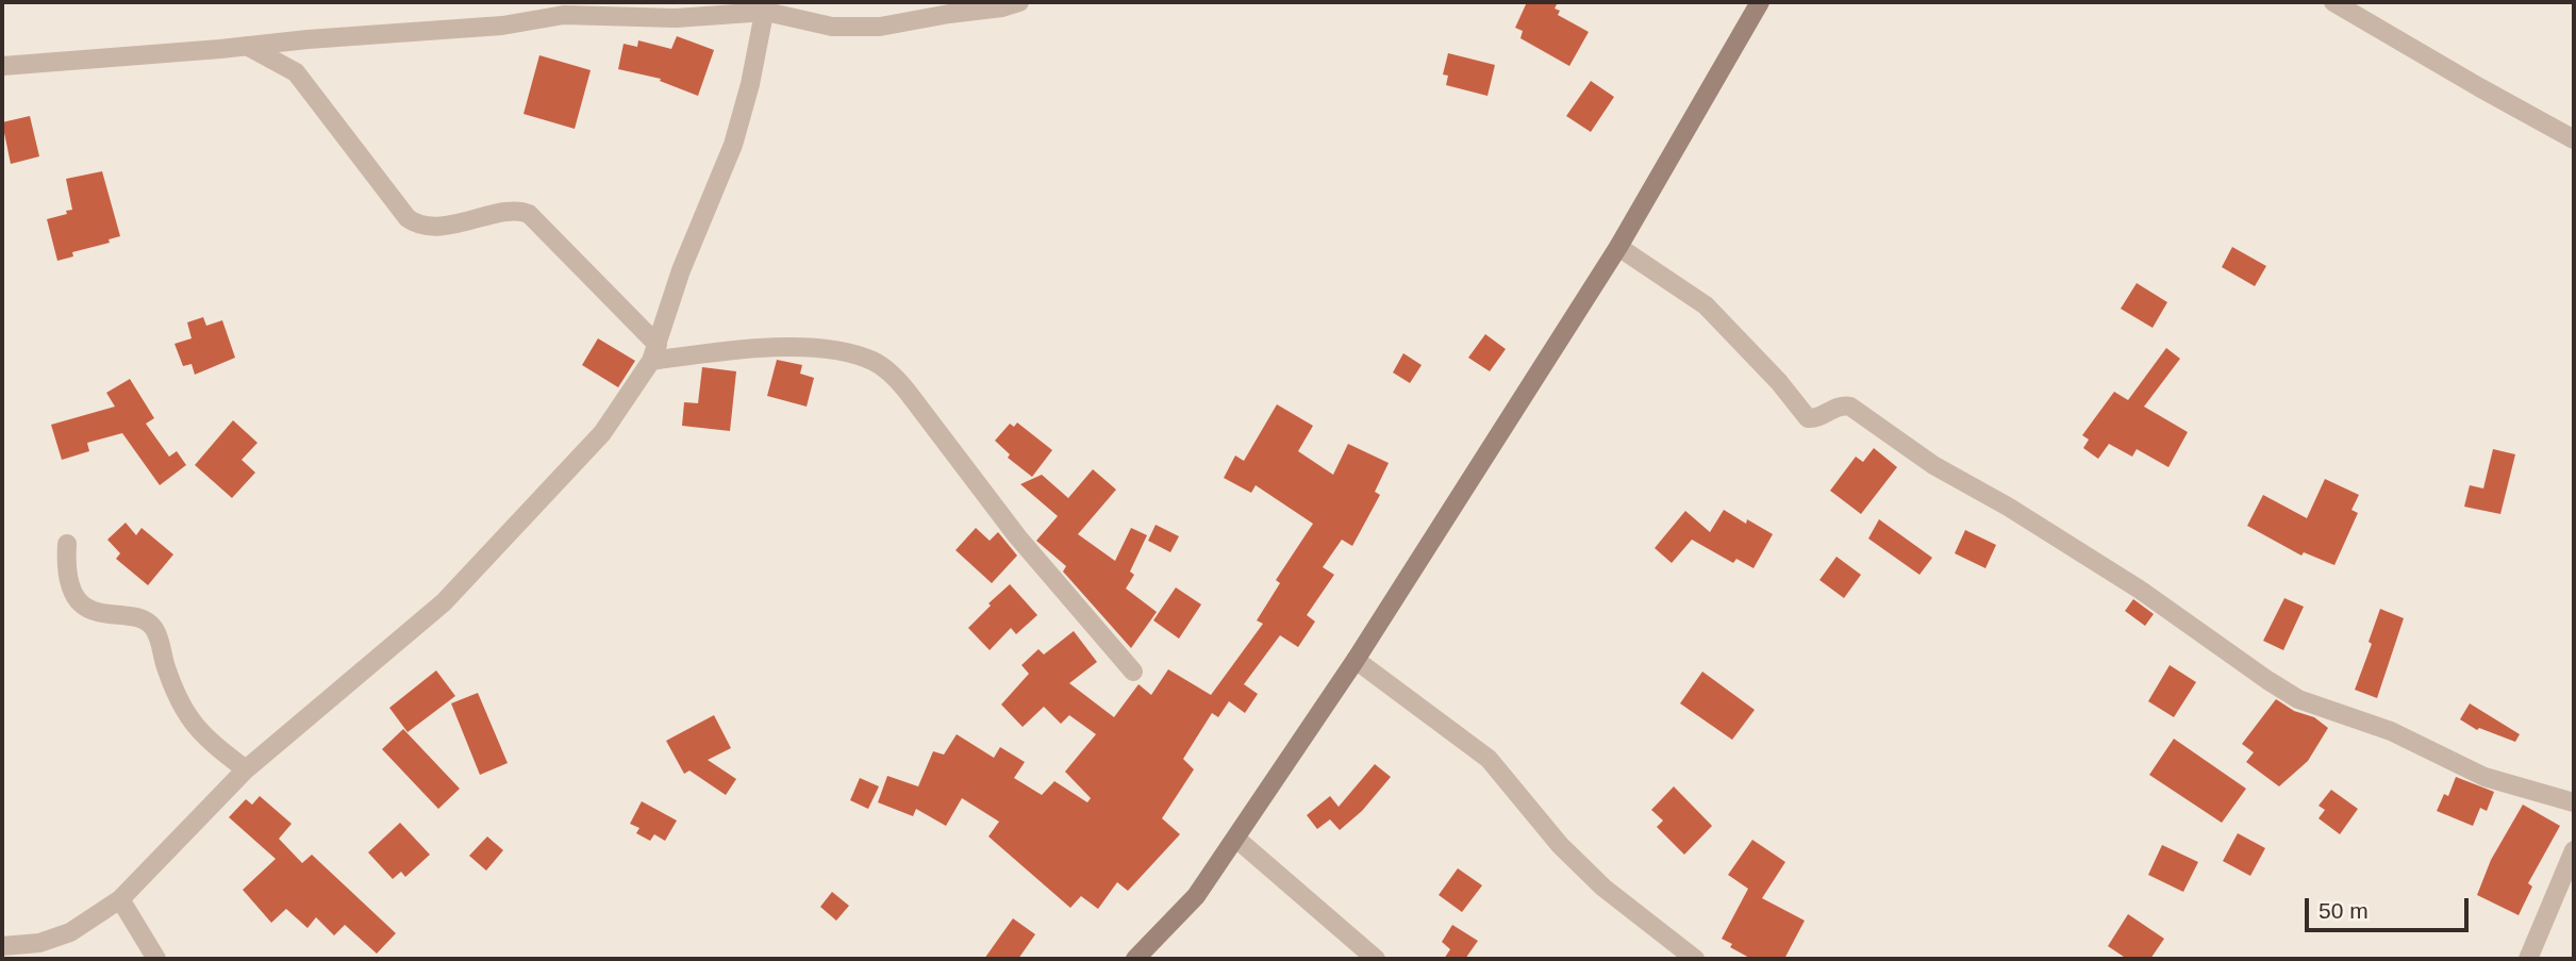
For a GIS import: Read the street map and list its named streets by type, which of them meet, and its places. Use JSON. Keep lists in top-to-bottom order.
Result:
{
  "scale_bar": "50 m"
}
